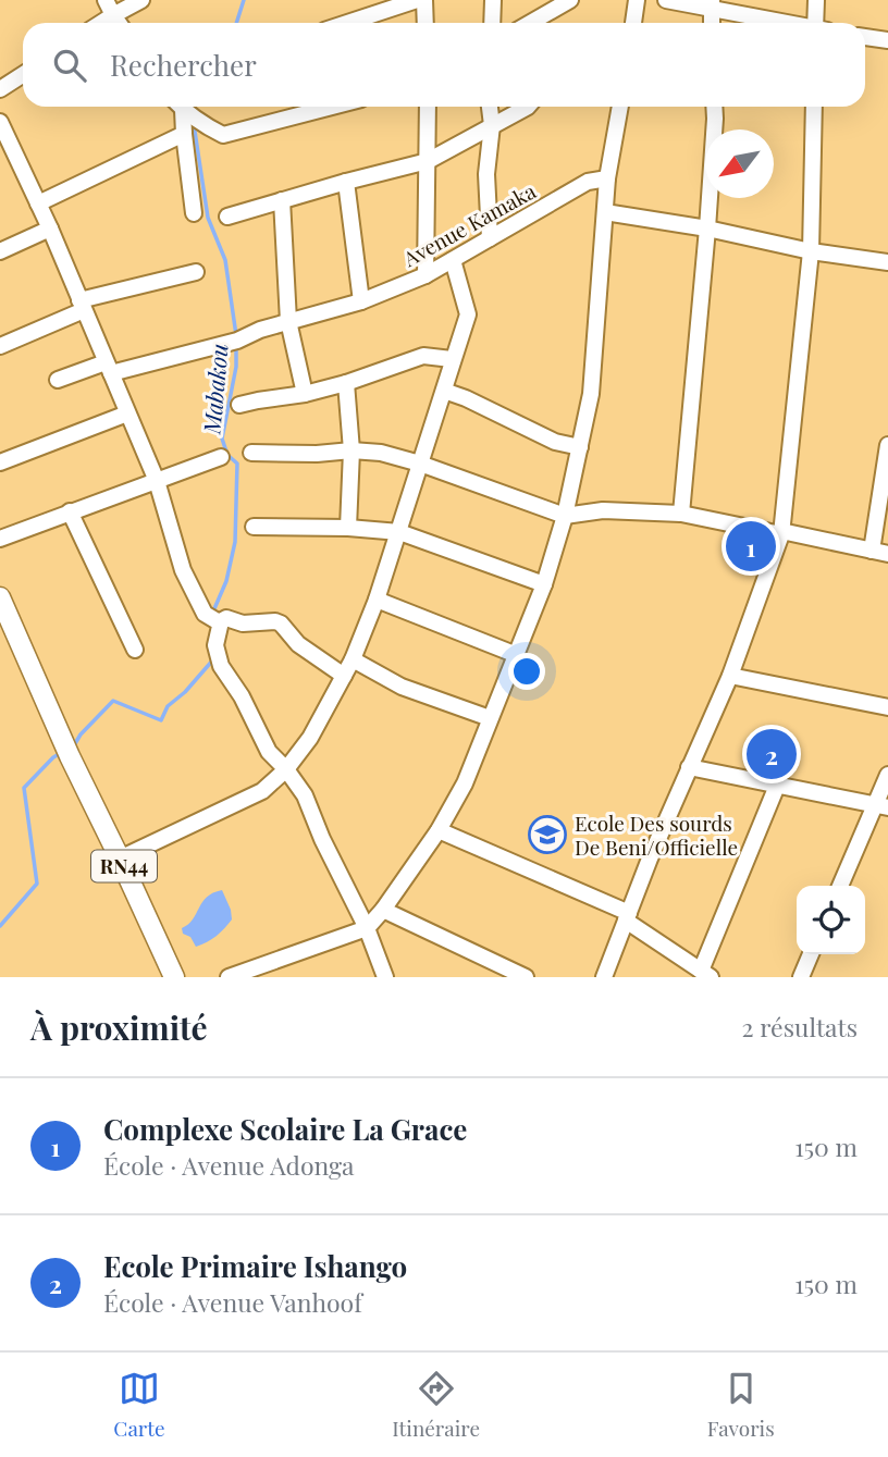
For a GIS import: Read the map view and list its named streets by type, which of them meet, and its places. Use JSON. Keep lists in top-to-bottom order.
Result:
{
  "streets": {
    "main road": ["RN44"],
    "street": ["Avenue Kamaka"]
  },
  "water": ["Mabakou"],
  "places": {
    "school or university": ["Ecole Des sourds De Beni/Officielle"]
  },
  "north": "bottom left",
  "page": {
    "search": "Rechercher",
    "pins": ["1", "2"],
    "heading": ["À proximité", "2 résultats"],
    "list": [
      {
        "mark": "1",
        "name": "Complexe Scolaire La Grace",
        "note": "École · Avenue Adonga",
        "value": "150 m"
      },
      {
        "mark": "2",
        "name": "Ecole Primaire Ishango",
        "note": "École · Avenue Vanhoof",
        "value": "150 m"
      }
    ],
    "nav": ["Carte", "Itinéraire", "Favoris"]
  }
}
